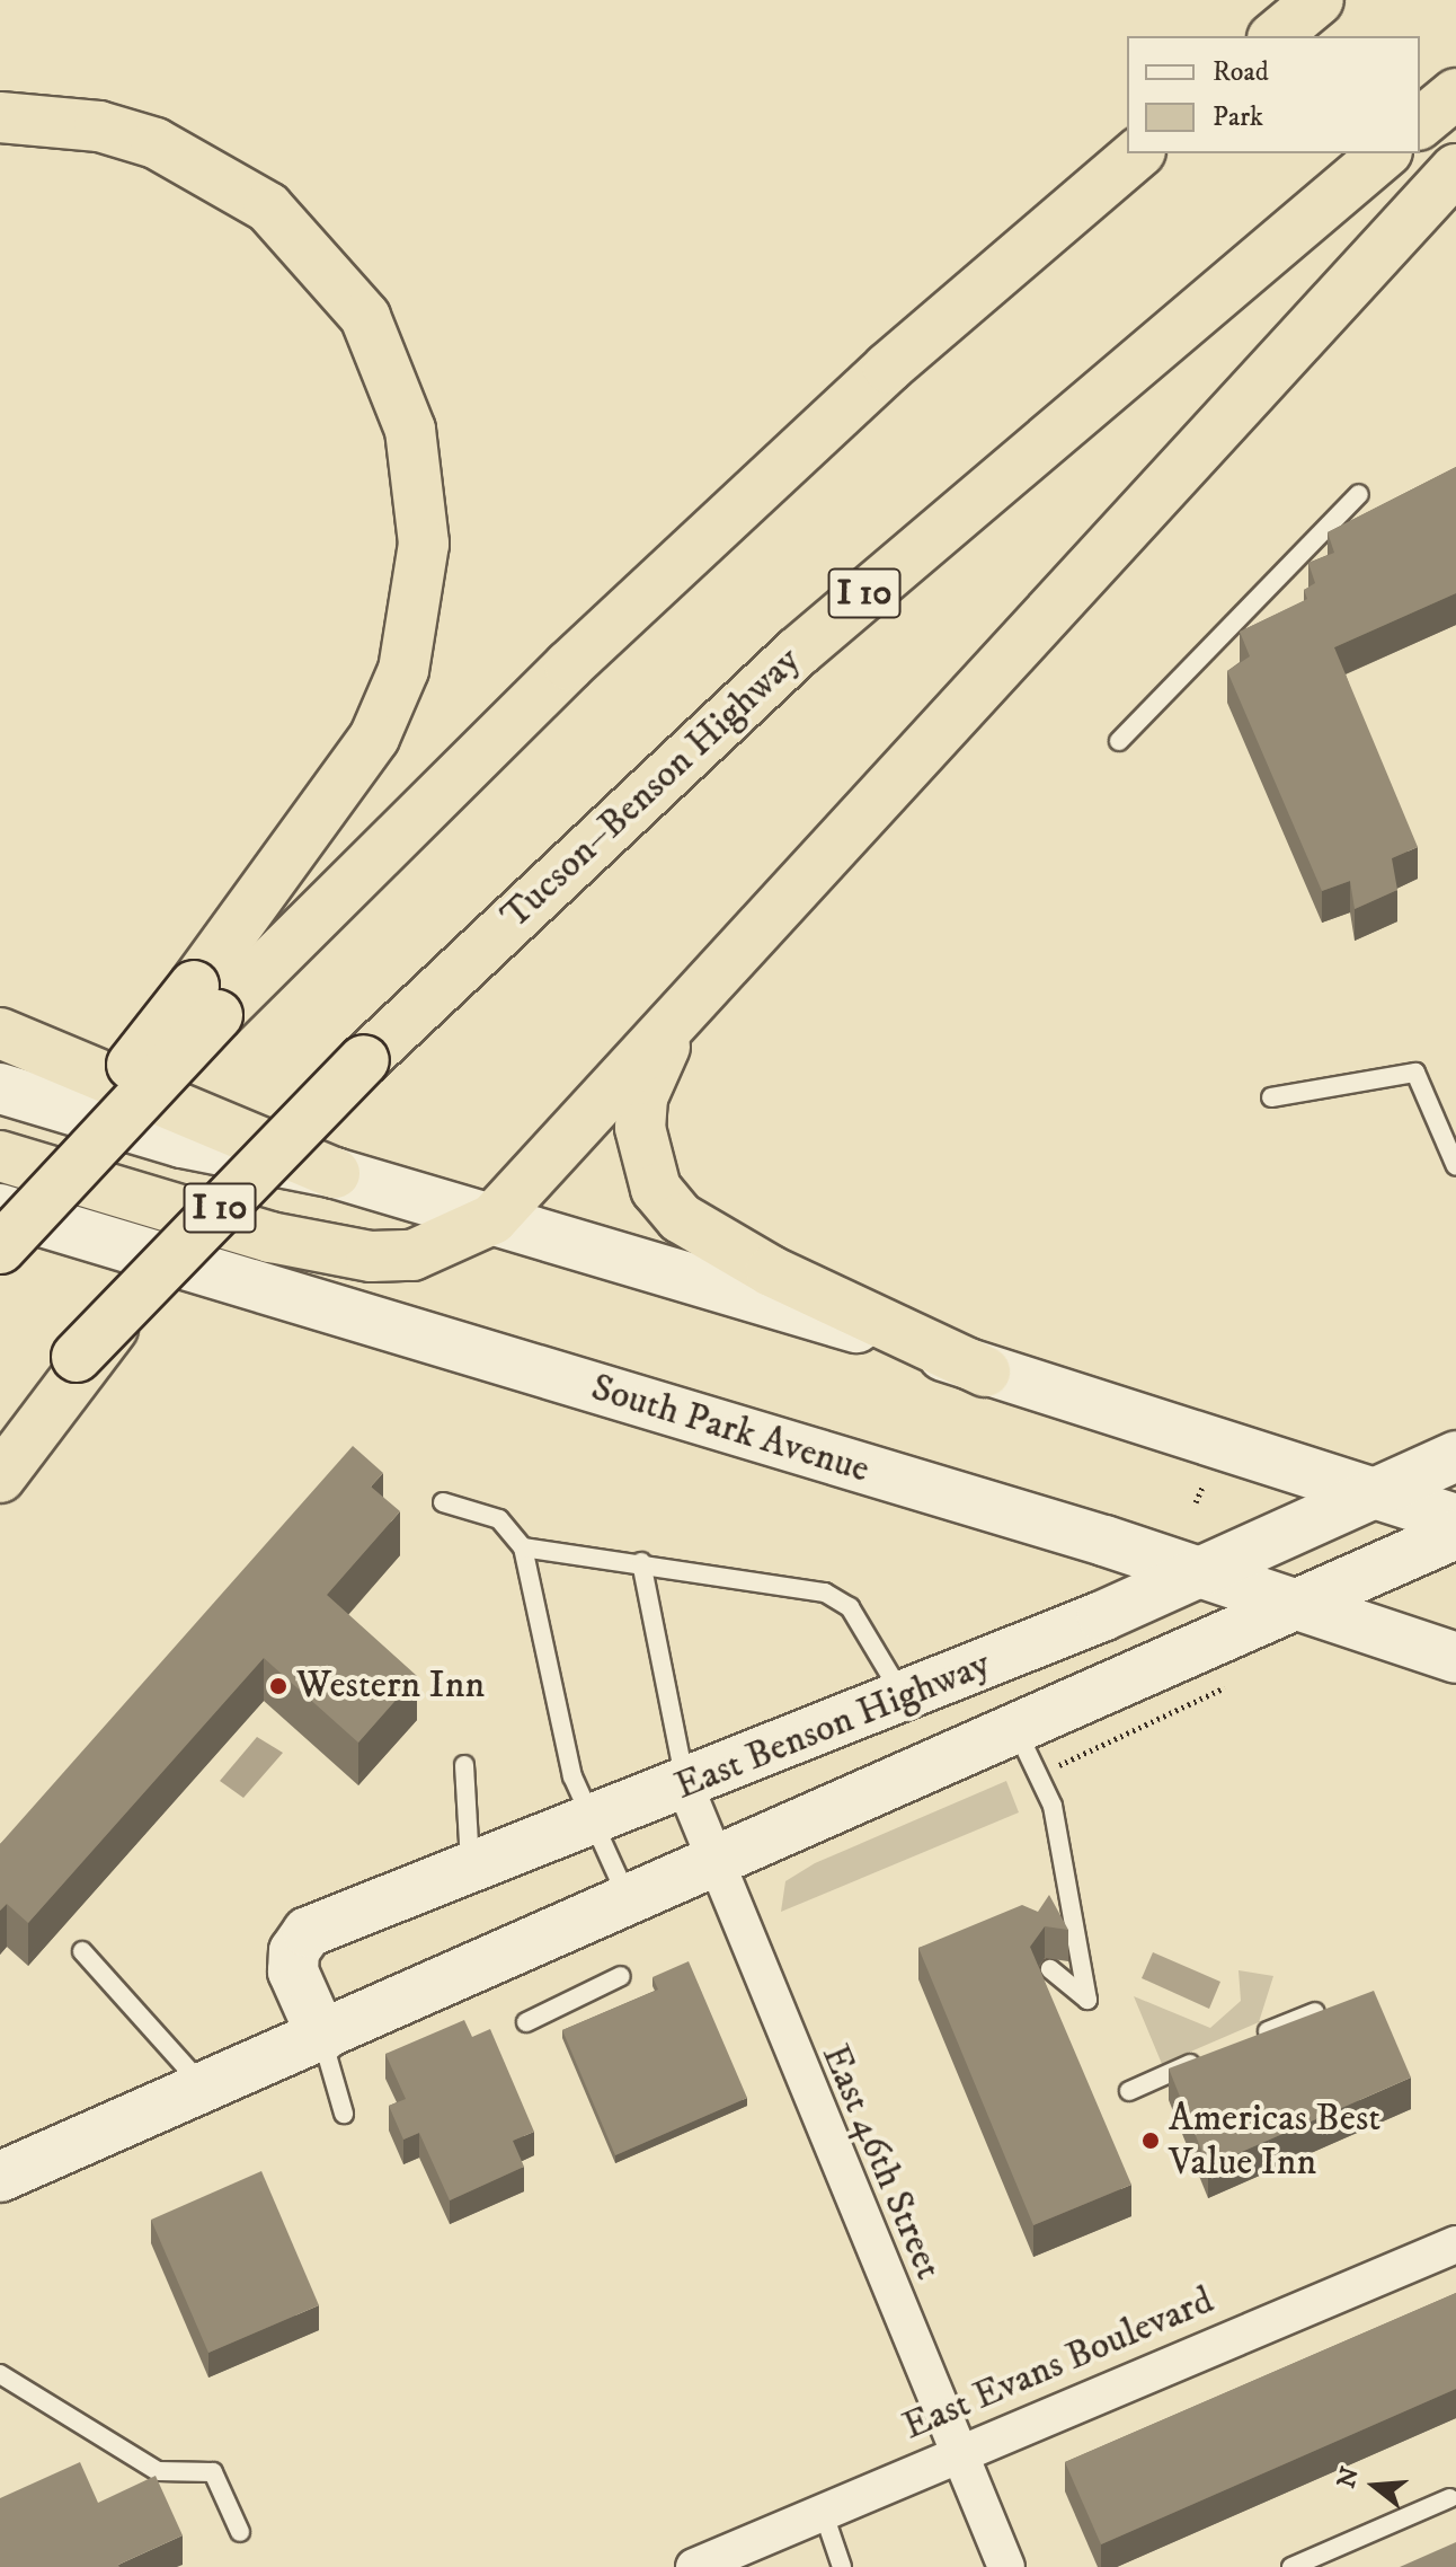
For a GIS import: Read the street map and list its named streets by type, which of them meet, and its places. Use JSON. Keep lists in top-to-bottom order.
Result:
{
  "streets": {
    "highway": ["I 10", "Tucson–Benson Highway"],
    "main road": ["South Park Avenue", "East Benson Highway"],
    "street": ["East 46th Street", "East Evans Boulevard"]
  },
  "crossings": [
    ["South Park Avenue", "East Benson Highway"],
    ["East Benson Highway", "East 46th Street"],
    ["East 46th Street", "East Evans Boulevard"]
  ],
  "places": ["Western Inn", "Americas Best Value Inn"],
  "legend": ["Road", "Park"],
  "north": "left"
}
